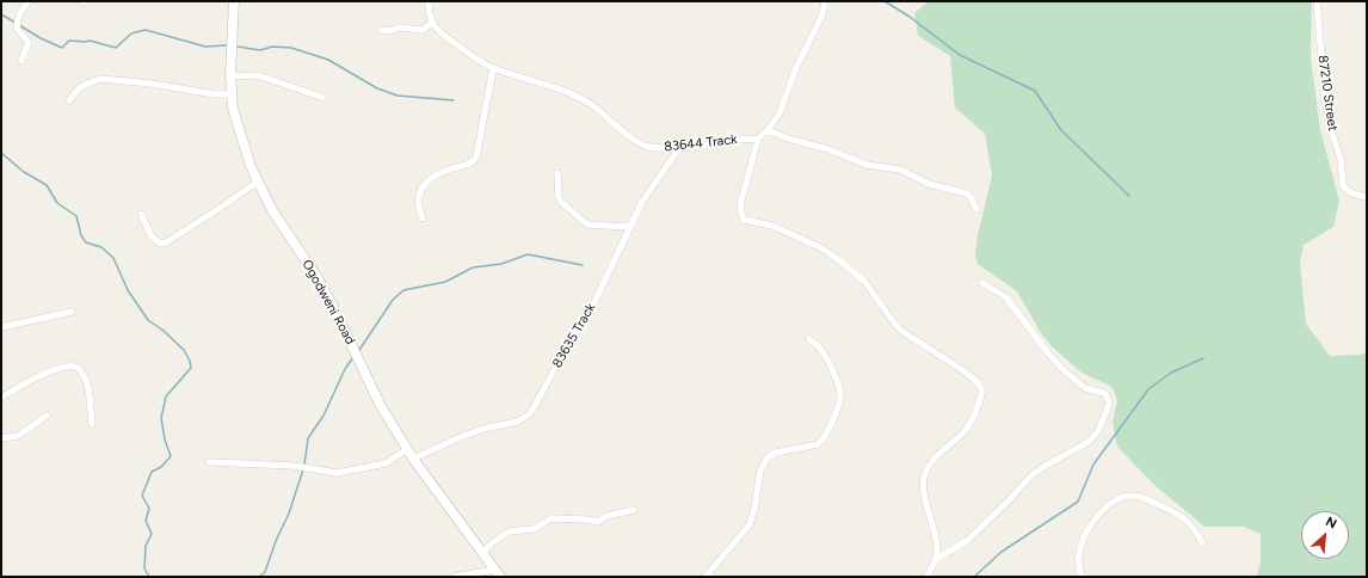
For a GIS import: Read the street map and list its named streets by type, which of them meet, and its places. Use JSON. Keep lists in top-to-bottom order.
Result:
{
  "streets": {
    "street": [
      "87210 Street",
      "83644 Track",
      "Ogodweni Road",
      "83635 Track"
    ]
  },
  "crossings": [
    ["83644 Track", "83635 Track"],
    ["Ogodweni Road", "83635 Track"]
  ],
  "north": "top right"
}
